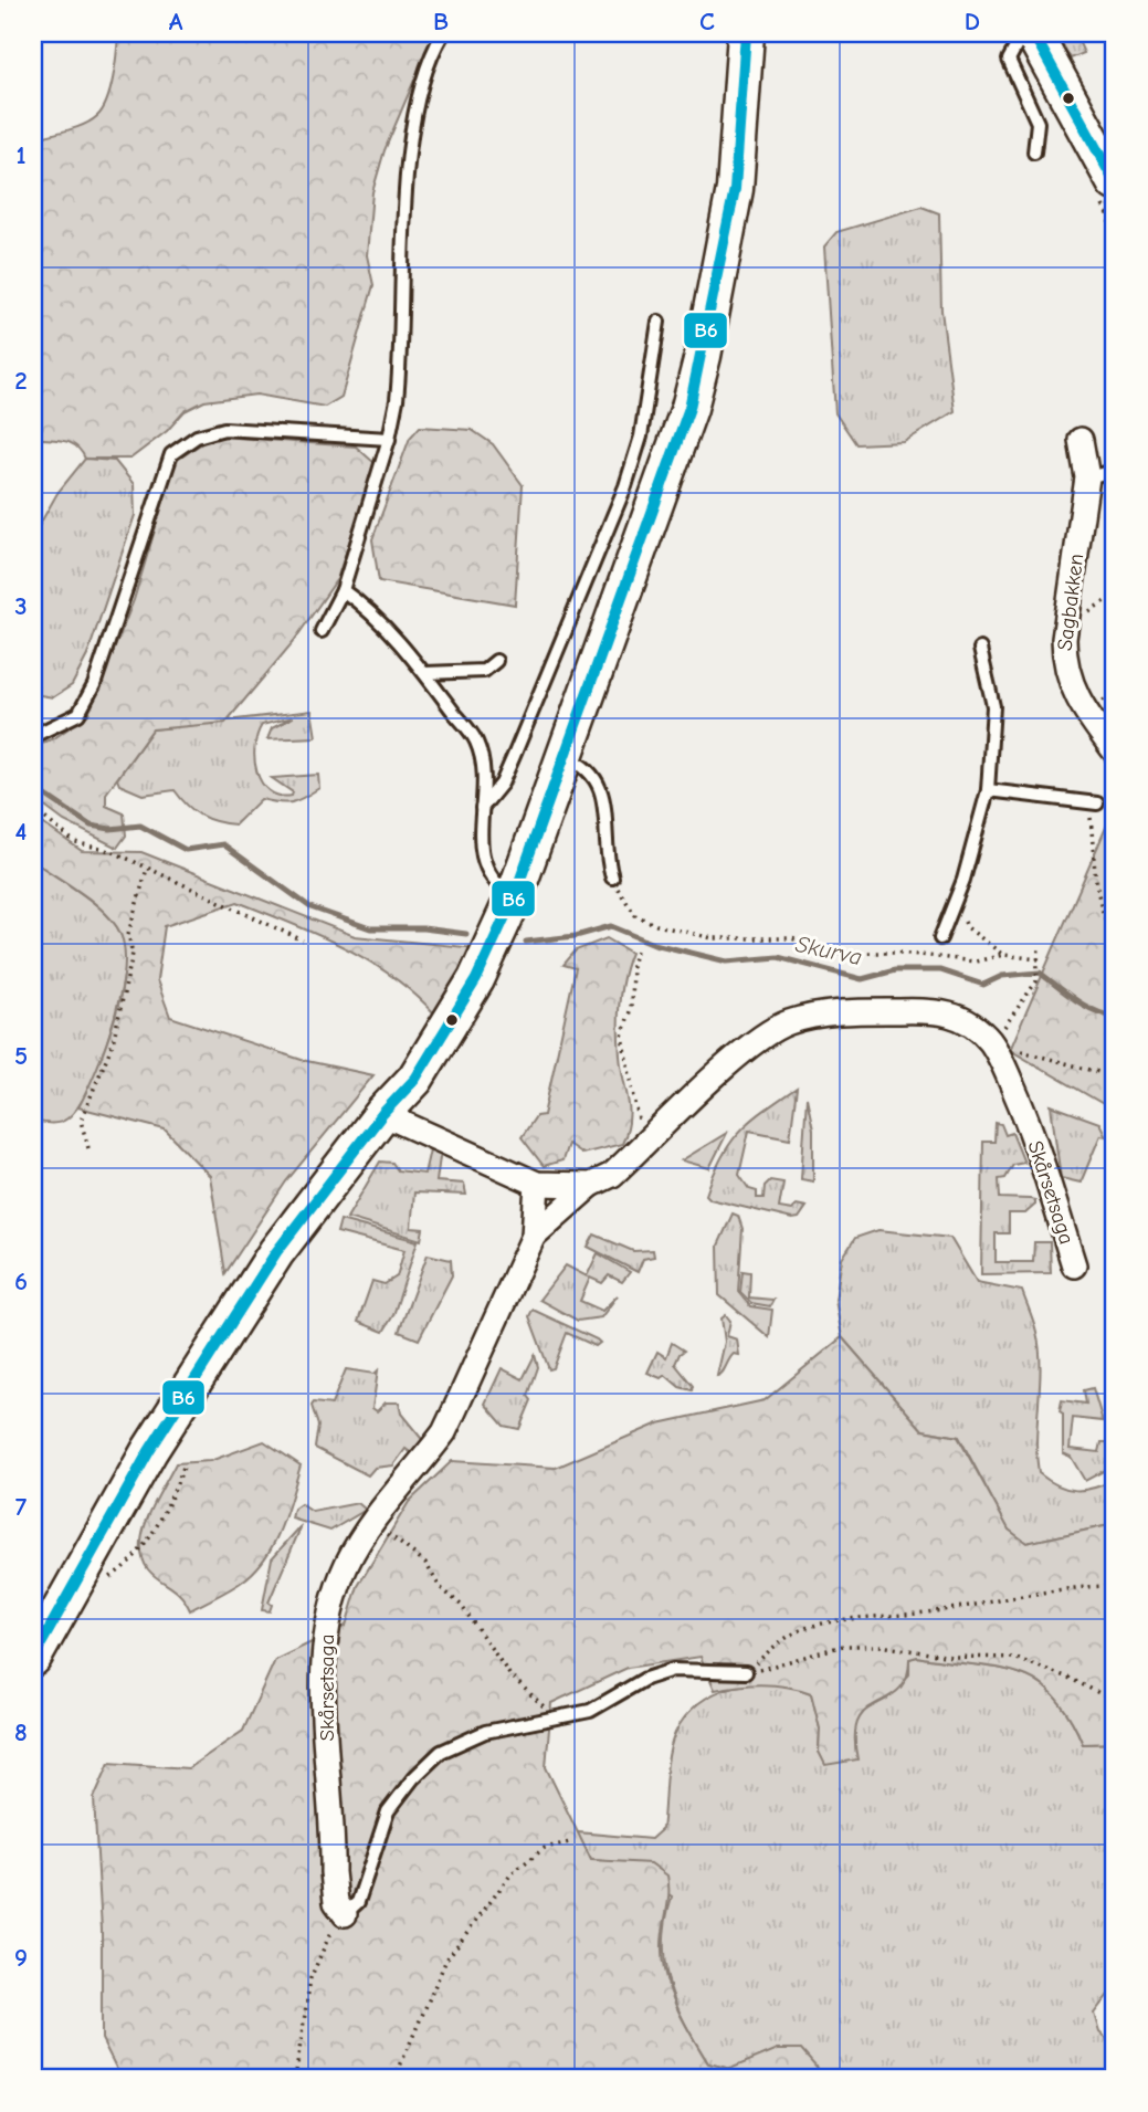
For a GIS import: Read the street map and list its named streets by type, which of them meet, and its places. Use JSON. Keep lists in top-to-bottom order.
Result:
{
  "streets": {
    "street": ["Sagbakken", "Skårsetsaga"]
  },
  "water": ["Skurva"],
  "lines": ["transit line B6"],
  "grid": {
    "columns": [
      "A",
      "B",
      "C",
      "D"
    ],
    "rows": [
      "1",
      "2",
      "3",
      "4",
      "5",
      "6",
      "7",
      "8",
      "9"
    ]
  }
}
